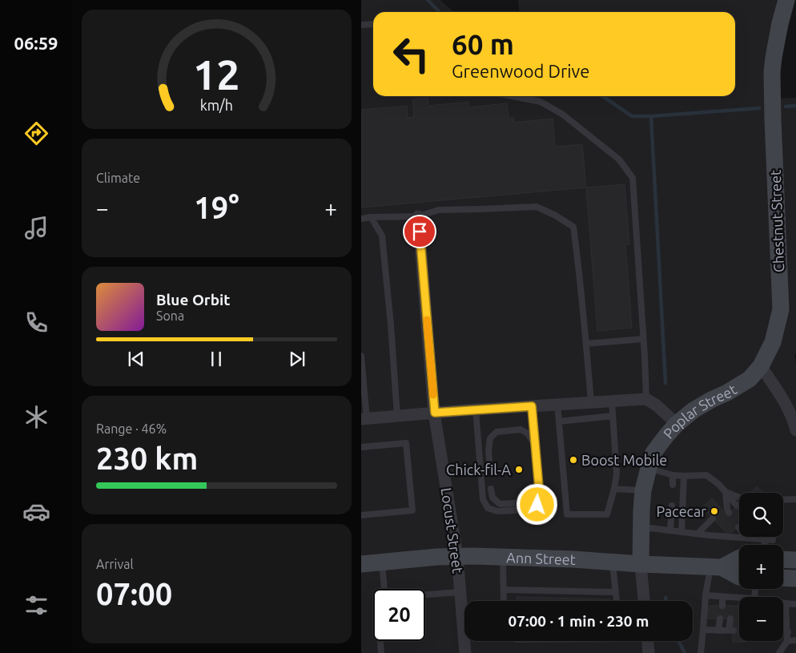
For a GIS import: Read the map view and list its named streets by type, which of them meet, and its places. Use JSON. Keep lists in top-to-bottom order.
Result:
{
  "streets": {
    "street": [
      "Chestnut Street",
      "Poplar Street",
      "Locust Street",
      "Ann Street"
    ]
  },
  "crossings": [
    ["Chestnut Street", "Poplar Street"],
    ["Poplar Street", "Ann Street"],
    ["Locust Street", "Ann Street"]
  ],
  "places": ["Boost Mobile", "Chick-fil-A", "Pacecar"],
  "page": {
    "tabs": "06:59",
    "turn": ["60 m", "Greenwood Drive"],
    "tile": [
      "Climate",
      ["Range · 46%", "230 km"],
      ["Arrival", "07:00"]
    ],
    "heat": ["−", "19°", "+"],
    "song": ["Blue Orbit", "Sona"],
    "map_buttons": ["+", "−"],
    "limit": "20",
    "trip": "07:00 · 1 min · 230 m",
    "gauge": ["12", "km/h"]
  }
}
